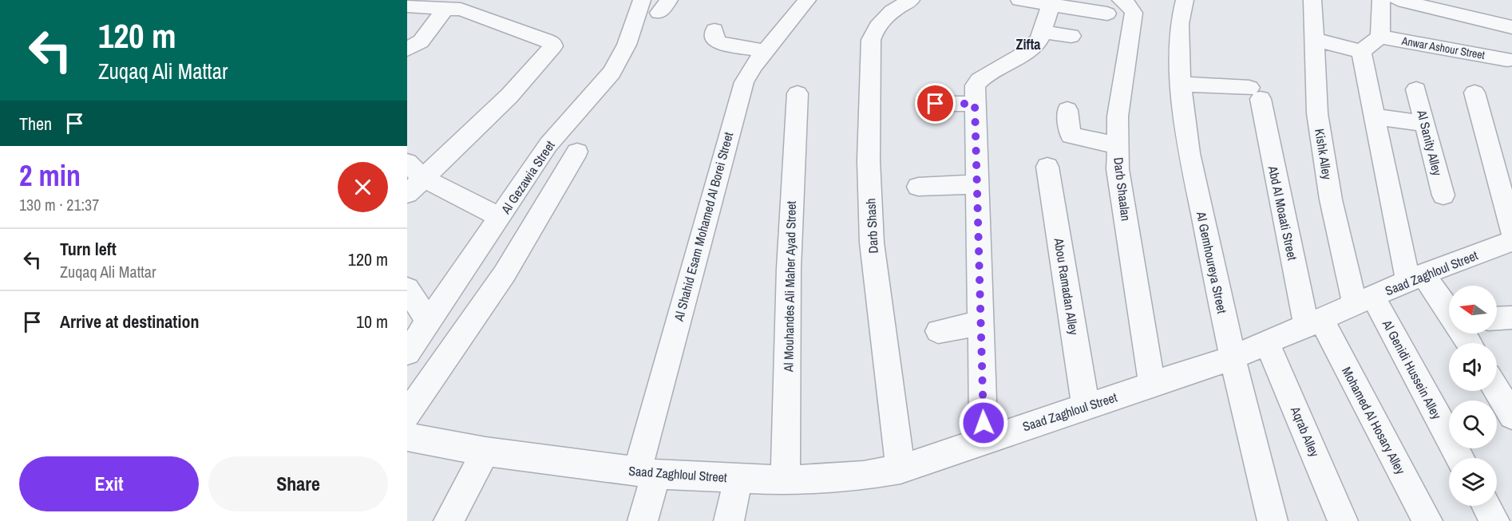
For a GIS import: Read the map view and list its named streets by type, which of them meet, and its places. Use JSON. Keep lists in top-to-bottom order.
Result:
{
  "streets": {
    "street": [
      "Anwar Ashour Street",
      "Al Sanity Alley",
      "Kishk Alley",
      "Al Gezawia Street",
      "Darb Shaalan",
      "Abd Al Moaati Street",
      "Darb Shash",
      "Al Shahid Esam Mohamed Al Borei Street",
      "Al Gemhoureya Street",
      "Saad Zaghloul Street",
      "Al Mouhandes Ali Maher Ayad Street",
      "Abou Ramadan Alley",
      "Al Genidi Hussein Alley",
      "Mohamed Al Hosary Alley",
      "Aqrab Alley"
    ]
  },
  "crossings": [
    ["Kishk Alley", "Saad Zaghloul Street"],
    ["Kishk Alley", "Al Genidi Hussein Alley"],
    ["Darb Shaalan", "Saad Zaghloul Street"],
    ["Abd Al Moaati Street", "Al Gemhoureya Street"],
    ["Abd Al Moaati Street", "Saad Zaghloul Street"],
    ["Abd Al Moaati Street", "Mohamed Al Hosary Alley"],
    ["Darb Shash", "Saad Zaghloul Street"],
    ["Al Shahid Esam Mohamed Al Borei Street", "Saad Zaghloul Street"],
    ["Al Gemhoureya Street", "Saad Zaghloul Street"],
    ["Saad Zaghloul Street", "Al Mouhandes Ali Maher Ayad Street"],
    ["Saad Zaghloul Street", "Abou Ramadan Alley"],
    ["Saad Zaghloul Street", "Al Genidi Hussein Alley"],
    ["Saad Zaghloul Street", "Mohamed Al Hosary Alley"],
    ["Saad Zaghloul Street", "Aqrab Alley"]
  ],
  "districts": ["Zifta"],
  "north": "left",
  "page": {
    "turn": ["120 m", "Zuqaq Ali Mattar"],
    "then": "Then",
    "heading": ["2 min", "130 m · 21:37"],
    "list": [
      {
        "name": "Turn left",
        "note": "Zuqaq Ali Mattar",
        "value": "120 m"
      },
      {
        "name": "Arrive at destination",
        "value": "10 m"
      }
    ],
    "buttons": ["Exit", "Share"]
  }
}
